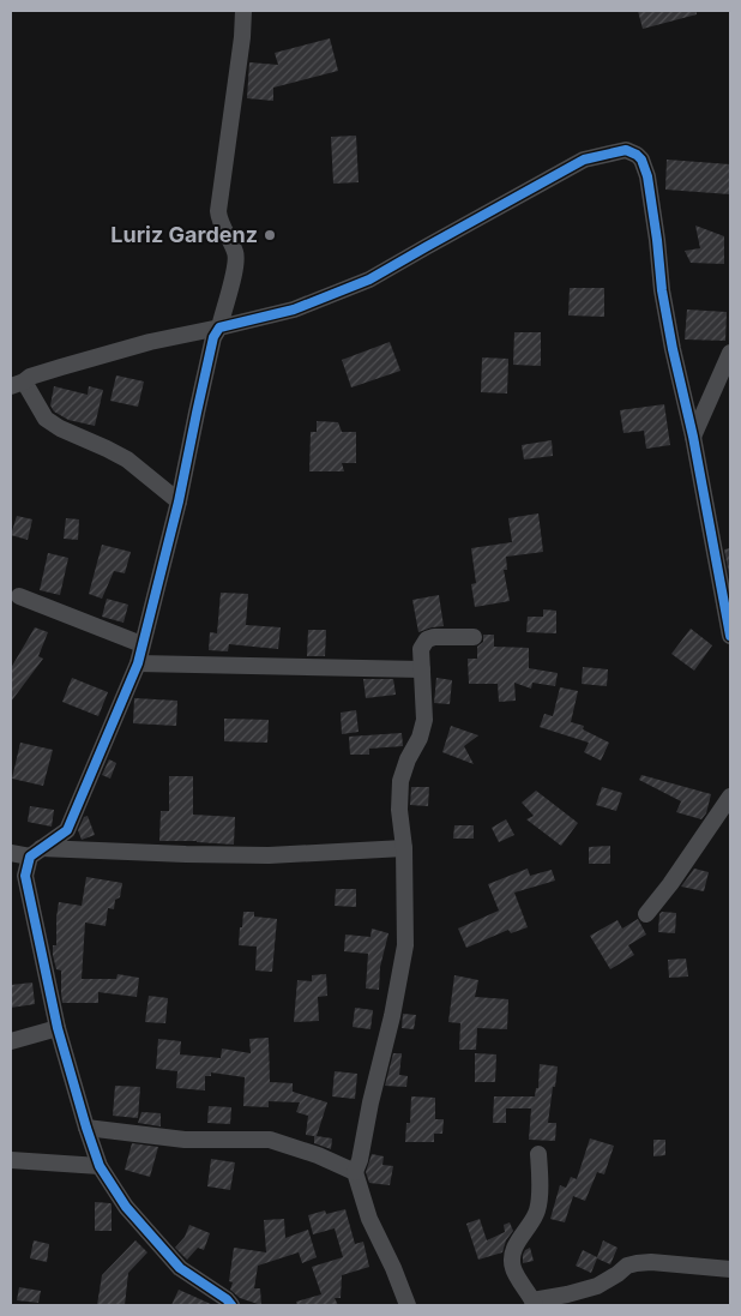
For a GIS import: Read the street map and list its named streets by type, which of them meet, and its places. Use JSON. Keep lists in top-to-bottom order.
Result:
{
  "places": ["Luriz Gardenz"]
}
